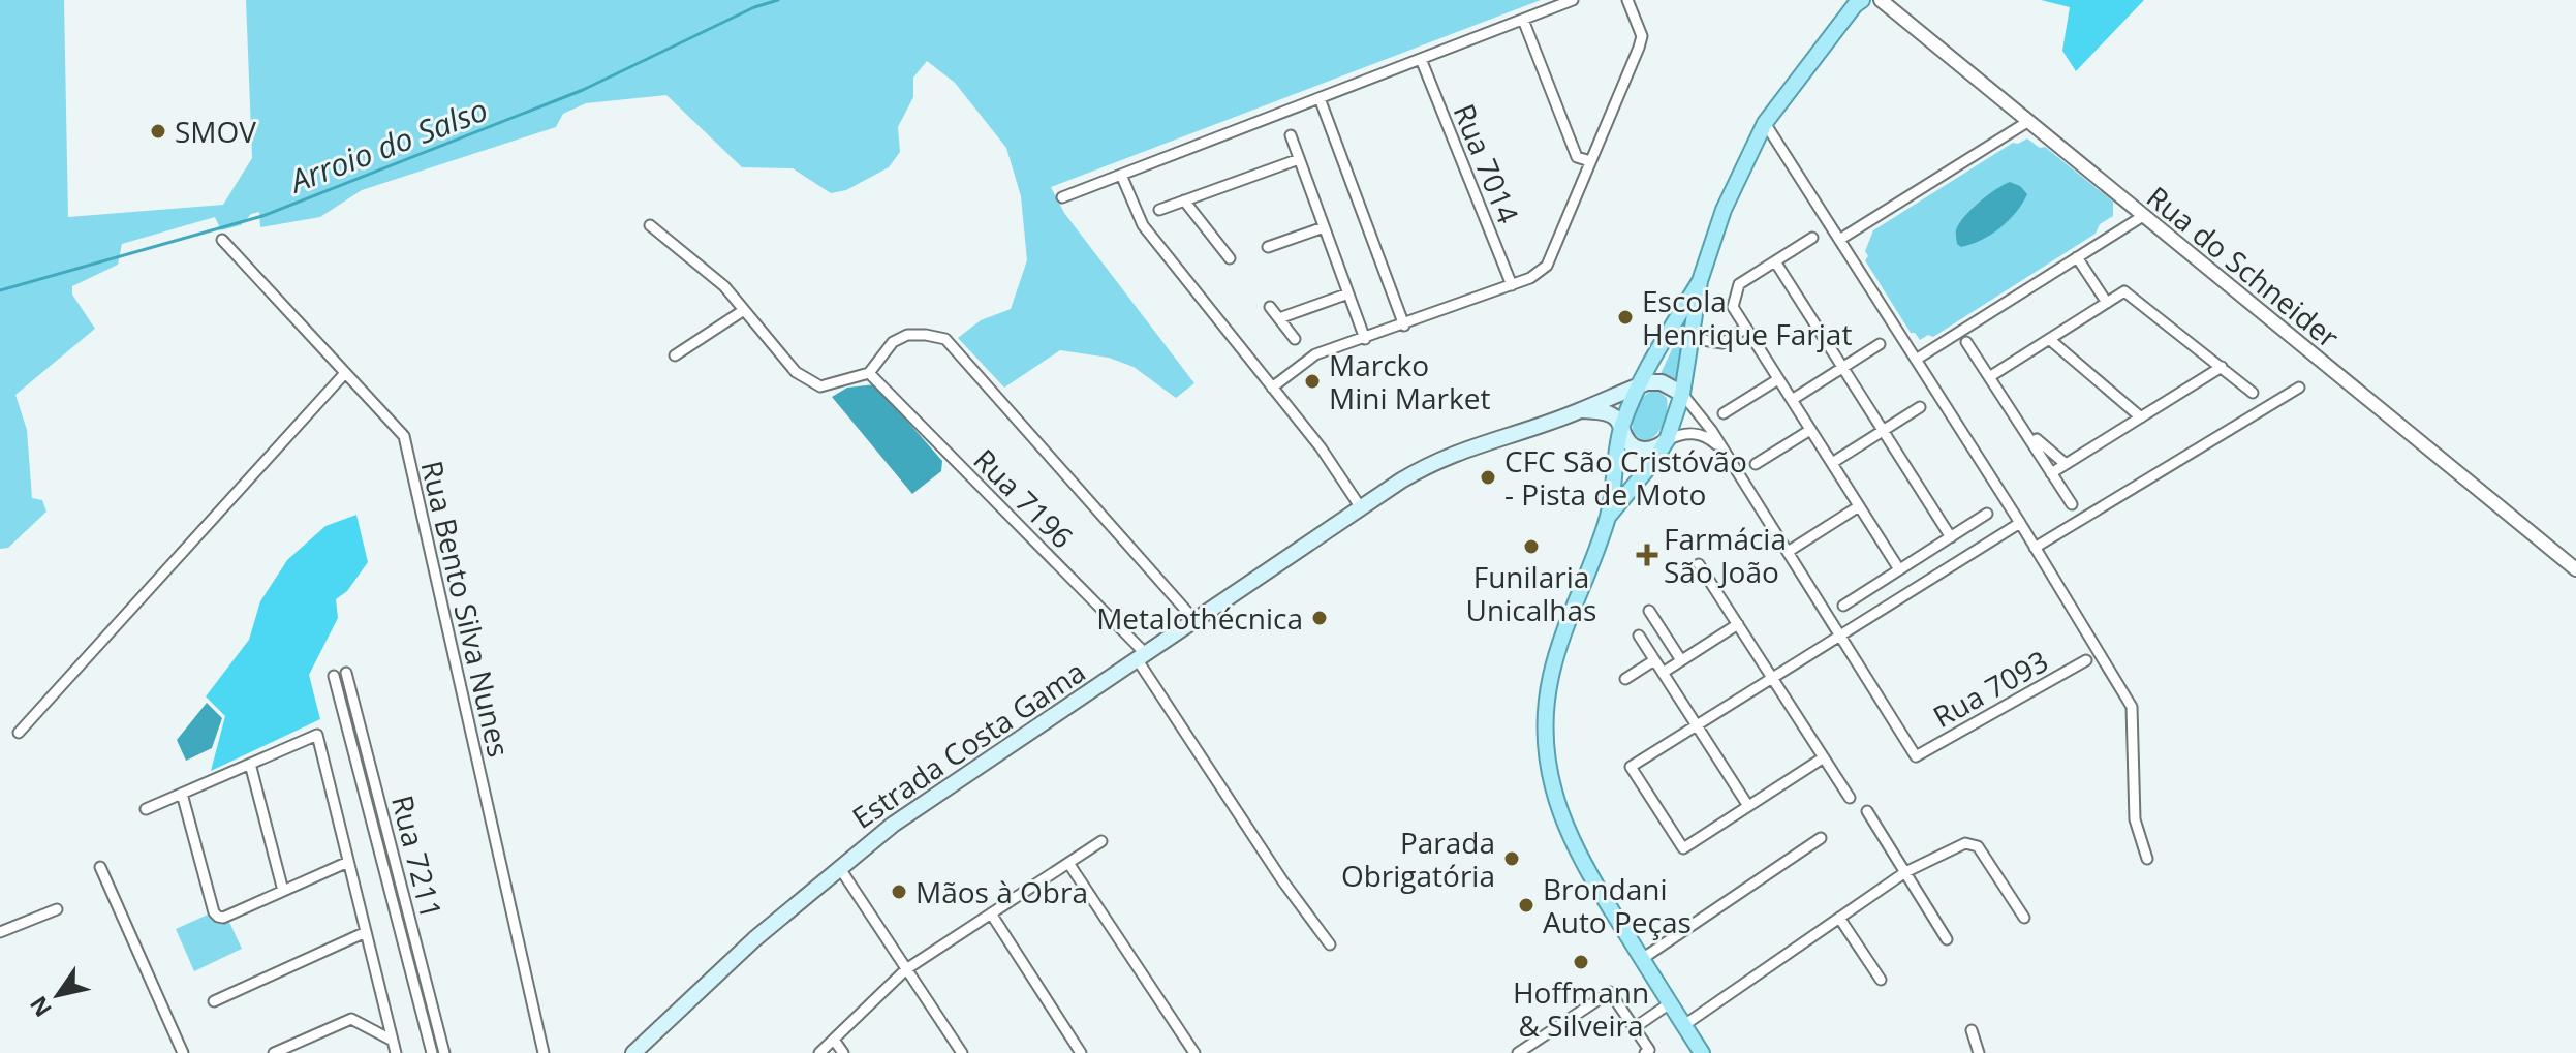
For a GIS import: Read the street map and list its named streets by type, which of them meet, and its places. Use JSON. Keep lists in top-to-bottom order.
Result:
{
  "streets": {
    "main road": ["Estrada Costa Gama"],
    "street": [
      "Rua 7014",
      "Rua do Schneider",
      "Rua 7196",
      "Rua Bento Silva Nunes",
      "Rua 7093",
      "Rua 7211"
    ]
  },
  "crossings": [
    ["Rua 7196", "Estrada Costa Gama"]
  ],
  "water": ["Arroio do Salso"],
  "places": {
    "other": [
      "SMOV",
      "Escola Henrique Farjat",
      "Marcko Mini Market",
      "CFC São Cristóvão - Pista de Moto",
      "Funilaria Unicalhas",
      "Metalothécnica",
      "Parada Obrigatória",
      "Mãos à Obra",
      "Brondani Auto Peças",
      "Hoffmann & Silveira"
    ],
    "health": ["Farmácia São João"]
  },
  "north": "bottom left"
}
